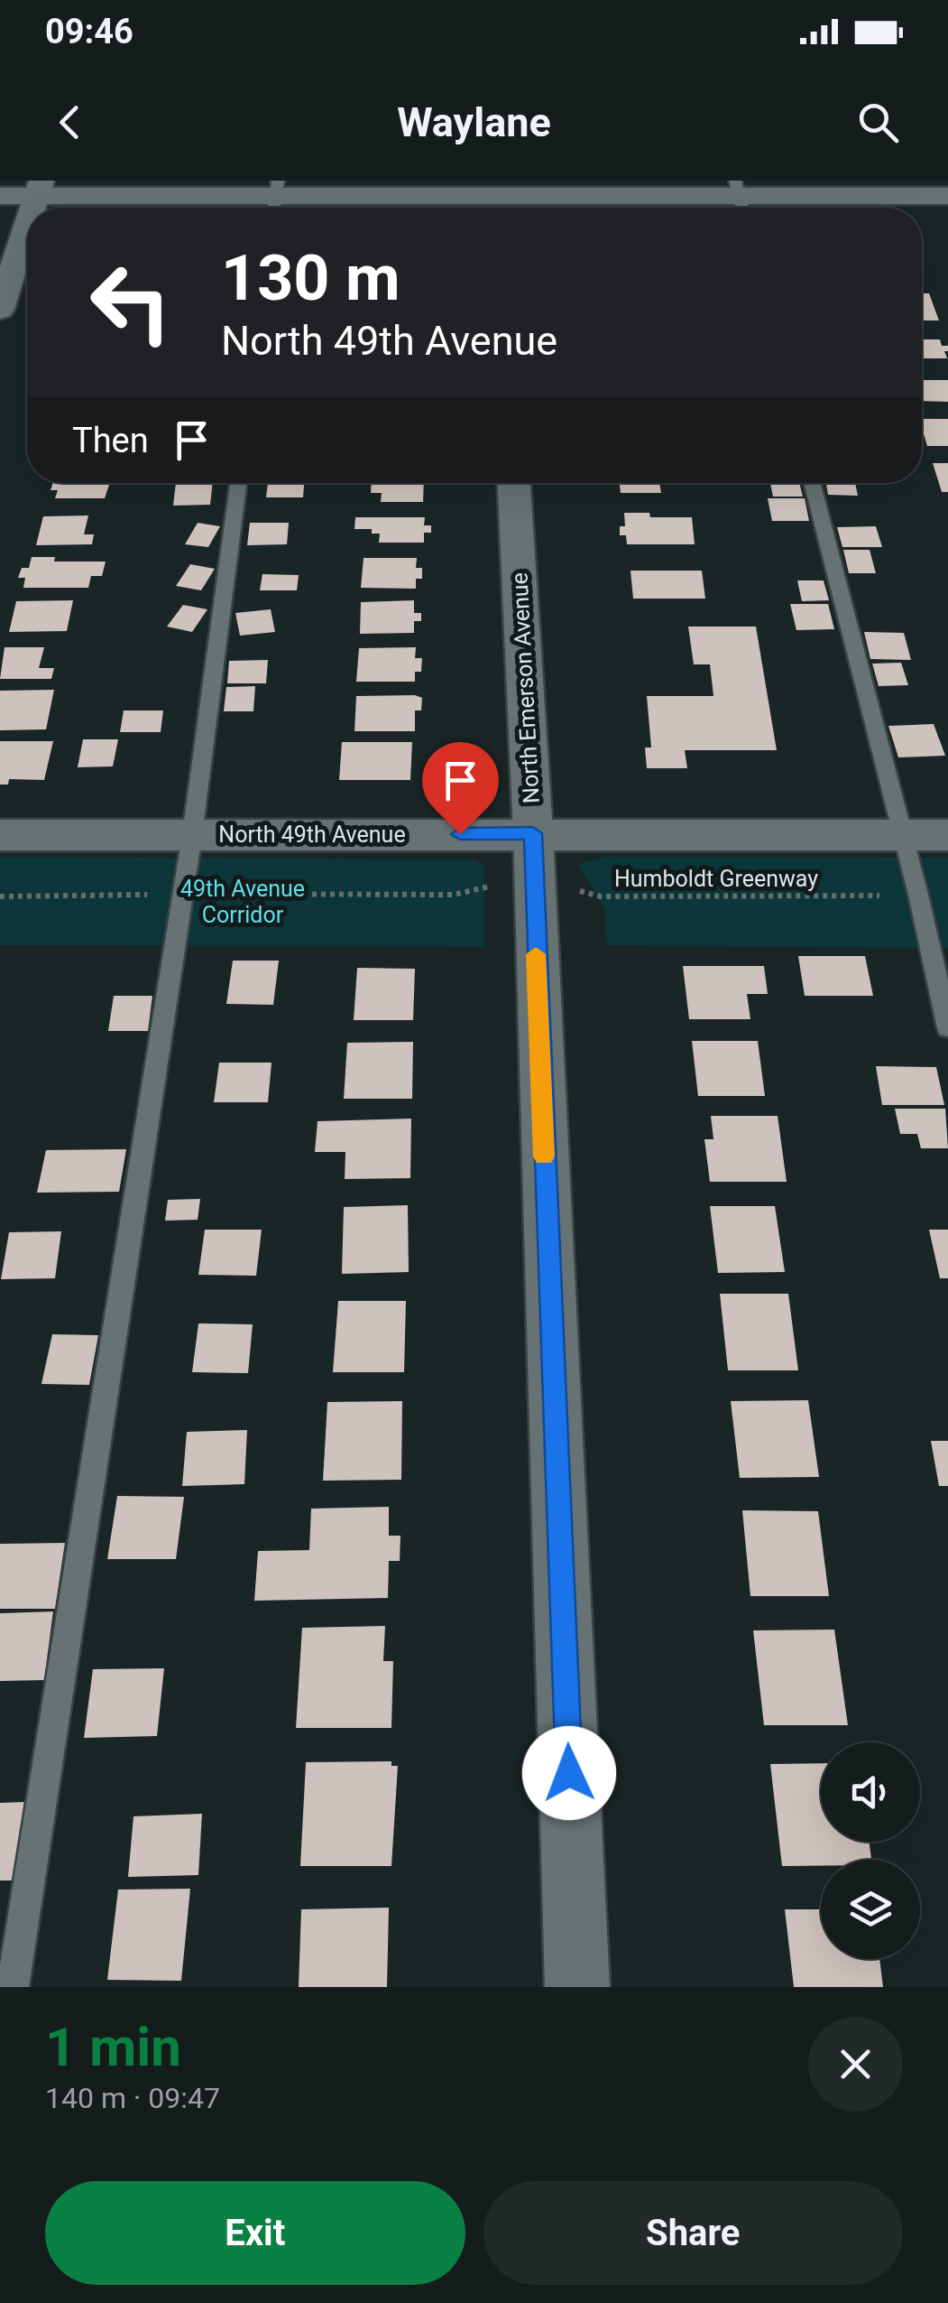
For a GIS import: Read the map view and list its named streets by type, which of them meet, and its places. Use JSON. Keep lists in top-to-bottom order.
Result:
{
  "streets": {
    "street": ["North Emerson Avenue", "North 49th Avenue"],
    "path": ["Humboldt Greenway"]
  },
  "crossings": [
    ["North Emerson Avenue", "North 49th Avenue"],
    ["North Emerson Avenue", "Humboldt Greenway"]
  ],
  "parks": ["49th Avenue Corridor"],
  "page": {
    "status": "09:46",
    "header": "Waylane",
    "turn": ["130 m", "North 49th Avenue"],
    "then": "Then",
    "heading": ["1 min", "140 m · 09:47"],
    "buttons": ["Exit", "Share"]
  }
}
